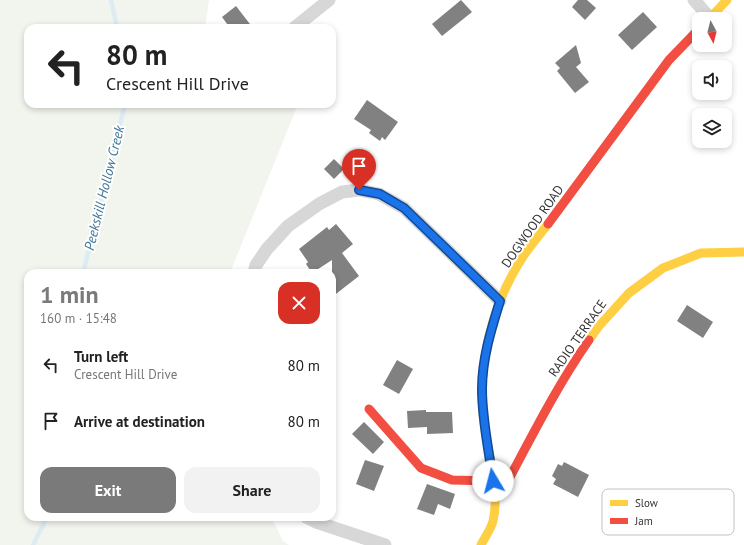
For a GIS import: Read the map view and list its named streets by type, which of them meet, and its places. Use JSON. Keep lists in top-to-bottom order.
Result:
{
  "streets": {
    "street": ["DOGWOOD ROAD", "RADIO TERRACE"]
  },
  "crossings": [
    ["DOGWOOD ROAD", "RADIO TERRACE"]
  ],
  "water": ["Peekskill Hollow Creek"],
  "legend": ["Slow", "Jam"],
  "north": "bottom",
  "page": {
    "turn": ["80 m", "Crescent Hill Drive"],
    "heading": ["1 min", "160 m · 15:48"],
    "list": [
      {
        "name": "Turn left",
        "note": "Crescent Hill Drive",
        "value": "80 m"
      },
      {
        "name": "Arrive at destination",
        "value": "80 m"
      }
    ],
    "buttons": ["Exit", "Share"]
  }
}
